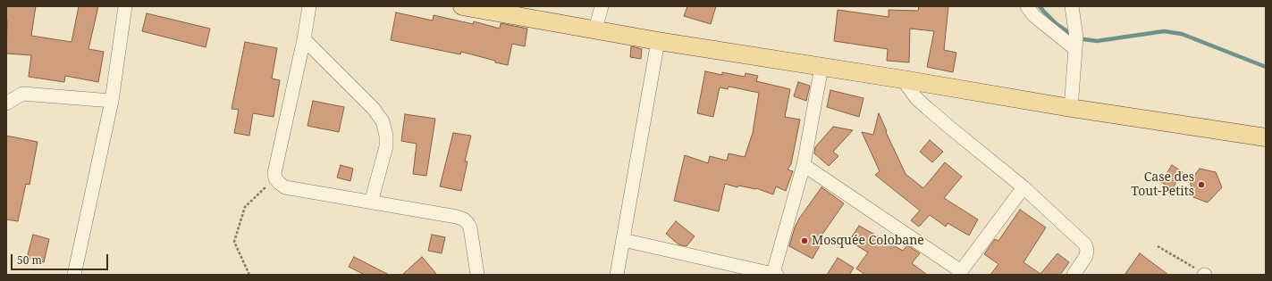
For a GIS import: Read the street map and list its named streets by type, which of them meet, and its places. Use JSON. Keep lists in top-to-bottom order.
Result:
{
  "places": ["Case des Tout-Petits", "Mosquée Colobane"],
  "scale_bar": "50 m"
}
